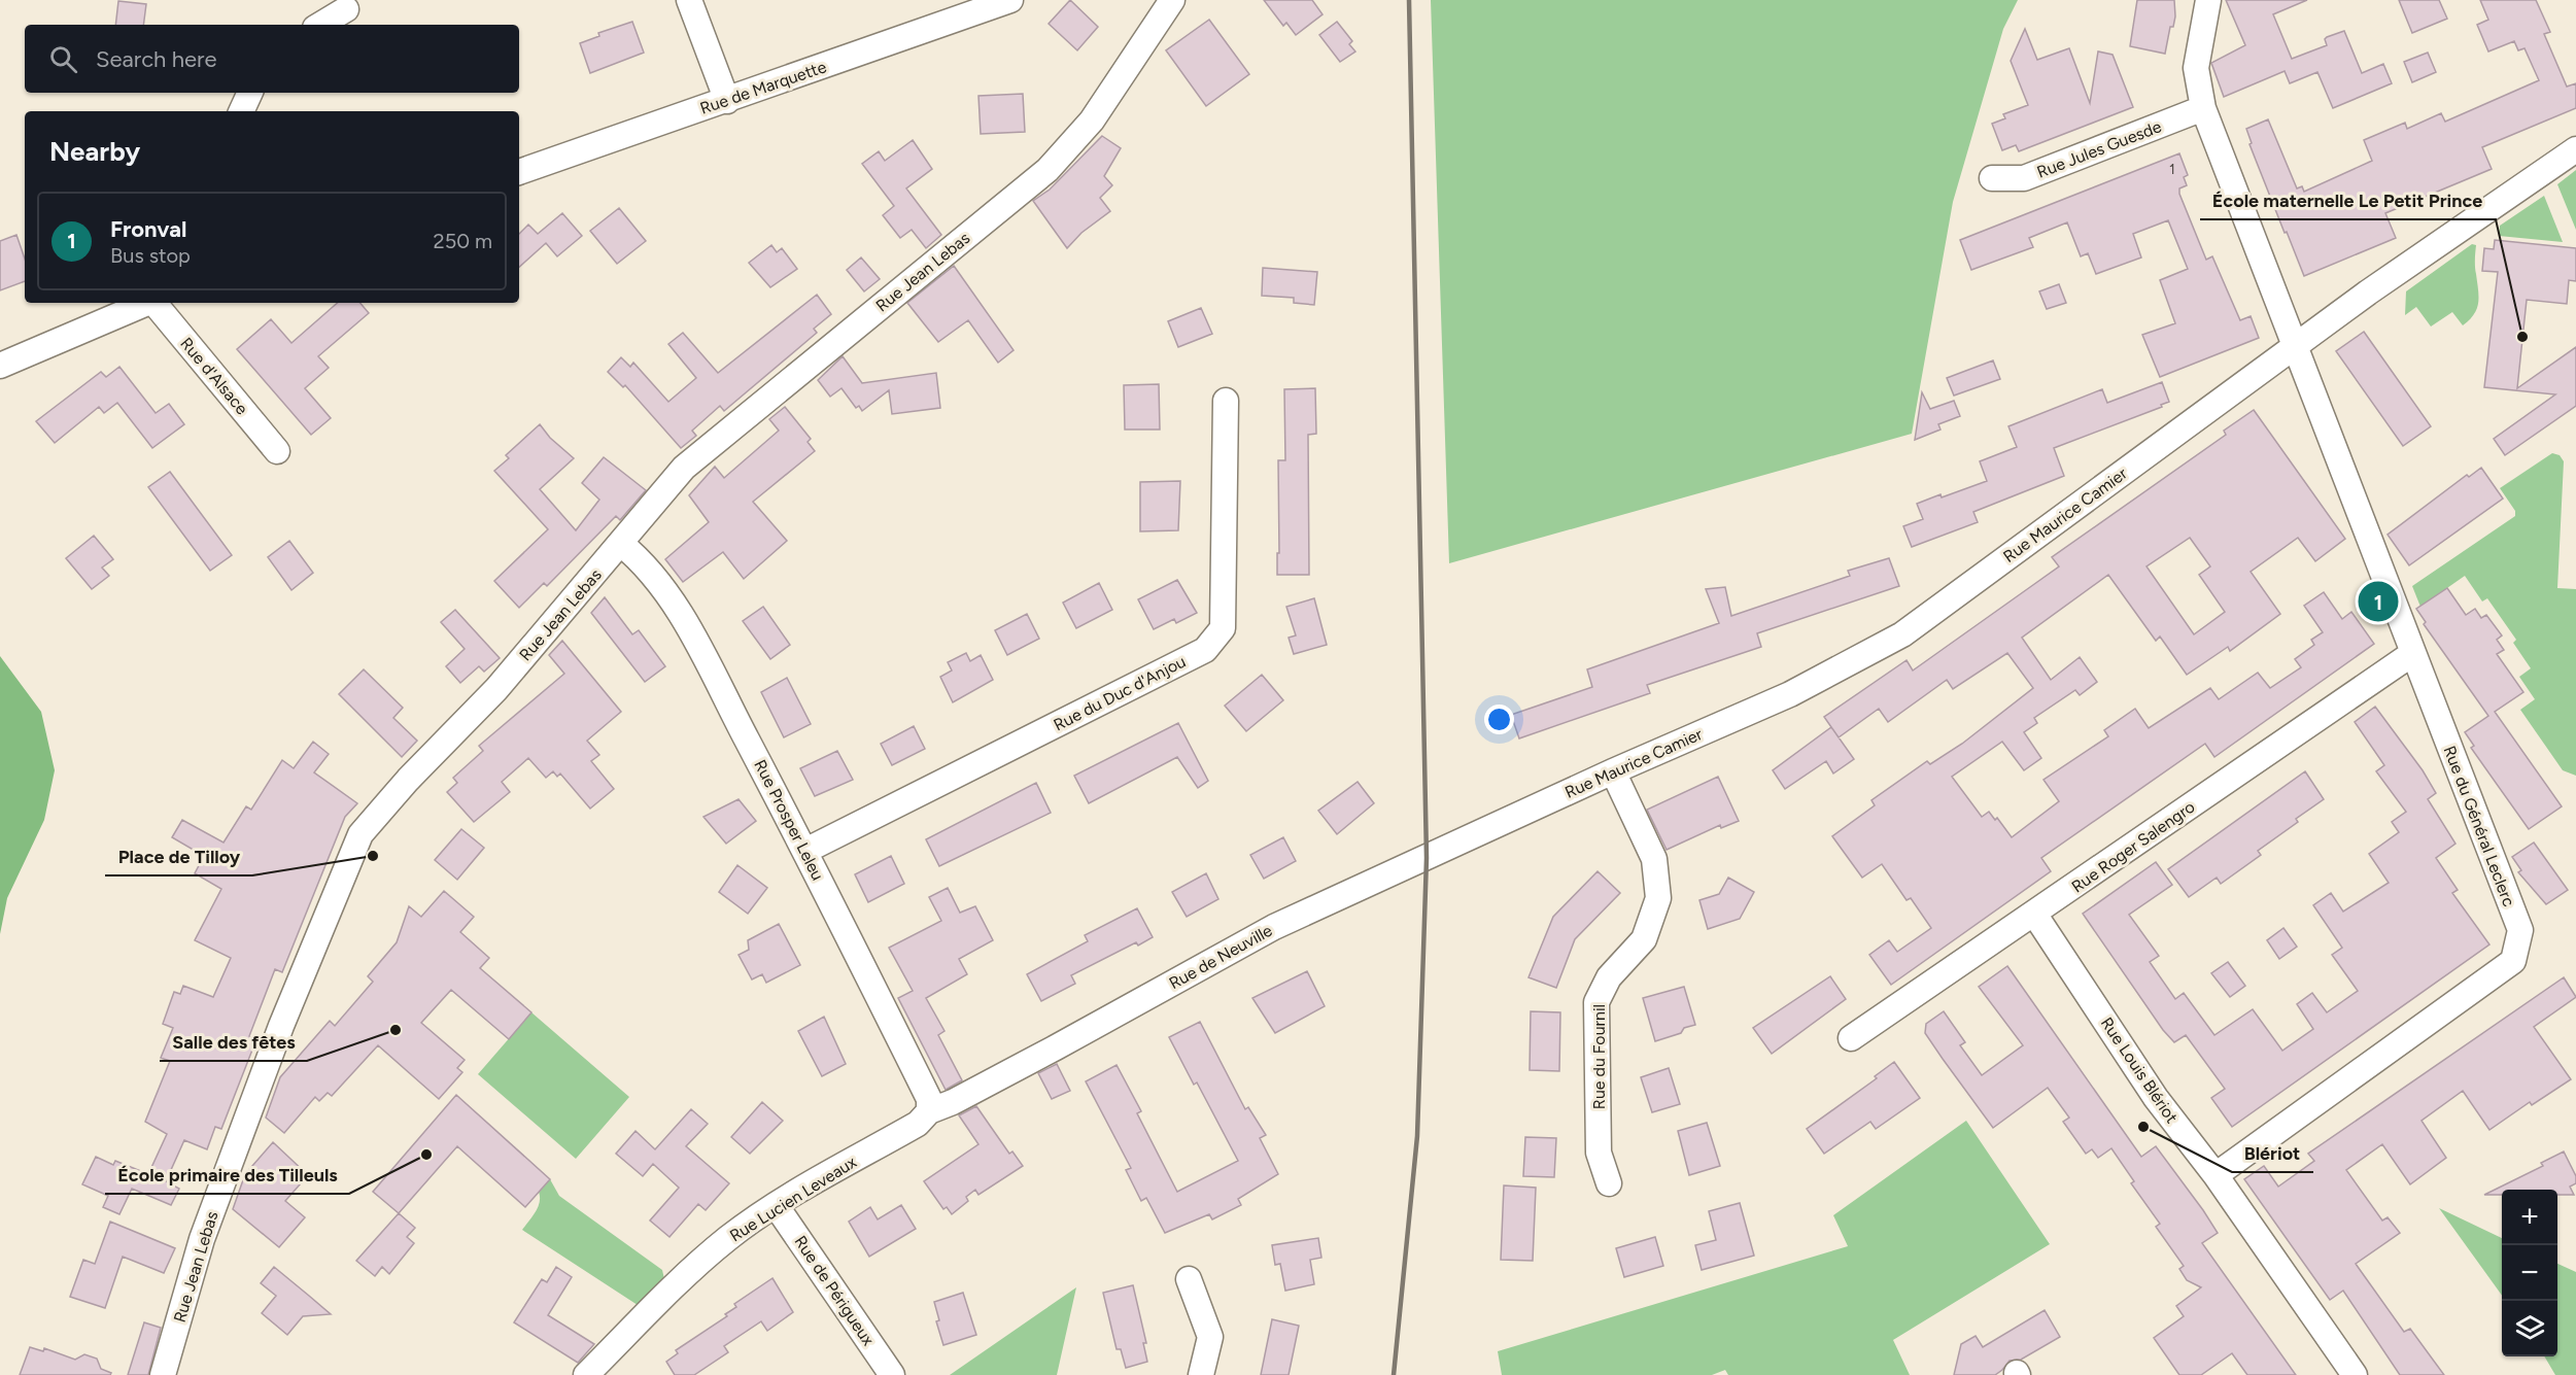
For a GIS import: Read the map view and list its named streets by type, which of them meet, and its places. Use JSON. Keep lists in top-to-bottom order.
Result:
{
  "streets": {
    "street": [
      "Rue de Marquette",
      "Rue Jules Guesde",
      "Rue Jean Lebas",
      "Rue d'Alsace",
      "Rue Maurice Camier",
      "Rue du Duc d'Anjou",
      "Rue Prosper Leleu",
      "Rue du Général Leclerc",
      "Rue Roger Salengro",
      "Rue de Neuville",
      "Rue du Fournil",
      "Rue Louis Blériot",
      "Rue Lucien Leveaux",
      "Rue de Périgueux"
    ]
  },
  "crossings": [
    ["Rue Jules Guesde", "Rue du Général Leclerc"],
    ["Rue Jean Lebas", "Rue Prosper Leleu"],
    ["Rue Maurice Camier", "Rue du Général Leclerc"],
    ["Rue Maurice Camier", "Rue de Neuville"],
    ["Rue Maurice Camier", "Rue du Fournil"],
    ["Rue du Duc d'Anjou", "Rue Prosper Leleu"],
    ["Rue Prosper Leleu", "Rue de Neuville"],
    ["Rue Prosper Leleu", "Rue Lucien Leveaux"],
    ["Rue du Général Leclerc", "Rue Roger Salengro"],
    ["Rue du Général Leclerc", "Rue Louis Blériot"],
    ["Rue Roger Salengro", "Rue Louis Blériot"],
    ["Rue de Neuville", "Rue Lucien Leveaux"],
    ["Rue Lucien Leveaux", "Rue de Périgueux"]
  ],
  "places": [
    "École maternelle Le Petit Prince",
    "Place de Tilloy",
    "Salle des fêtes",
    "Blériot",
    "École primaire des Tilleuls"
  ],
  "house_numbers": ["1"],
  "page": {
    "search": "Search here",
    "heading": "Nearby",
    "list": [
      {
        "mark": "1",
        "name": "Fronval",
        "note": "Bus stop",
        "value": "250 m"
      }
    ],
    "pins": "1",
    "map_buttons": ["+", "−"]
  }
}
